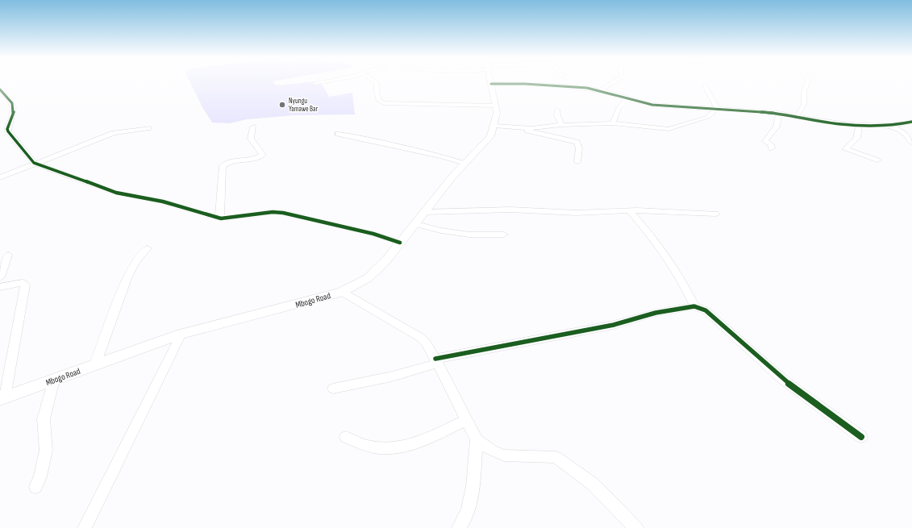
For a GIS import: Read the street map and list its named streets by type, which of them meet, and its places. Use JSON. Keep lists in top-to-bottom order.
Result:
{
  "streets": {
    "main road": ["Mbogo Road"]
  },
  "places": ["Nyungu Yamawe Bar"]
}
